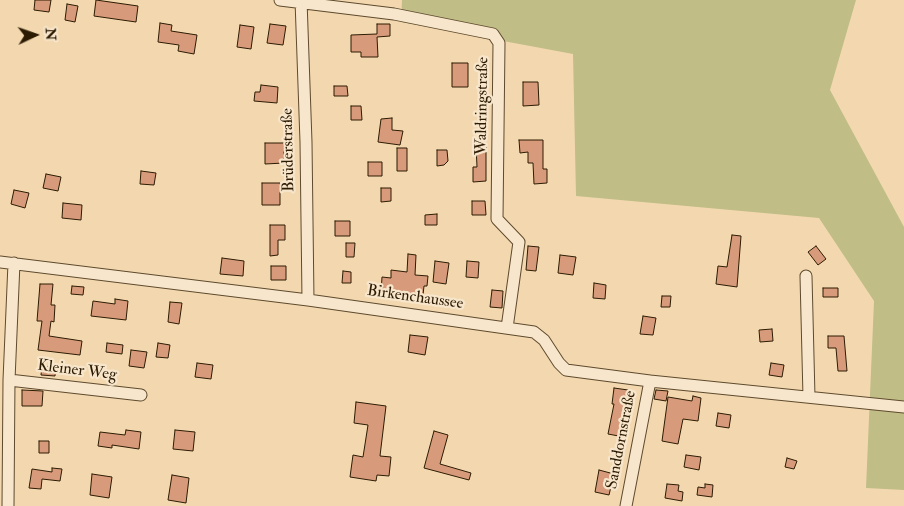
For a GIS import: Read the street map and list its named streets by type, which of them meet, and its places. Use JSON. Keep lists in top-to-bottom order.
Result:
{
  "streets": {
    "street": [
      "Waldringstraße",
      "Brüderstraße",
      "Birkenchaussee",
      "Kleiner Weg",
      "Sanddornstraße"
    ]
  },
  "crossings": [
    ["Waldringstraße", "Brüderstraße"],
    ["Waldringstraße", "Birkenchaussee"],
    ["Brüderstraße", "Birkenchaussee"],
    ["Birkenchaussee", "Sanddornstraße"]
  ],
  "north": "right"
}
